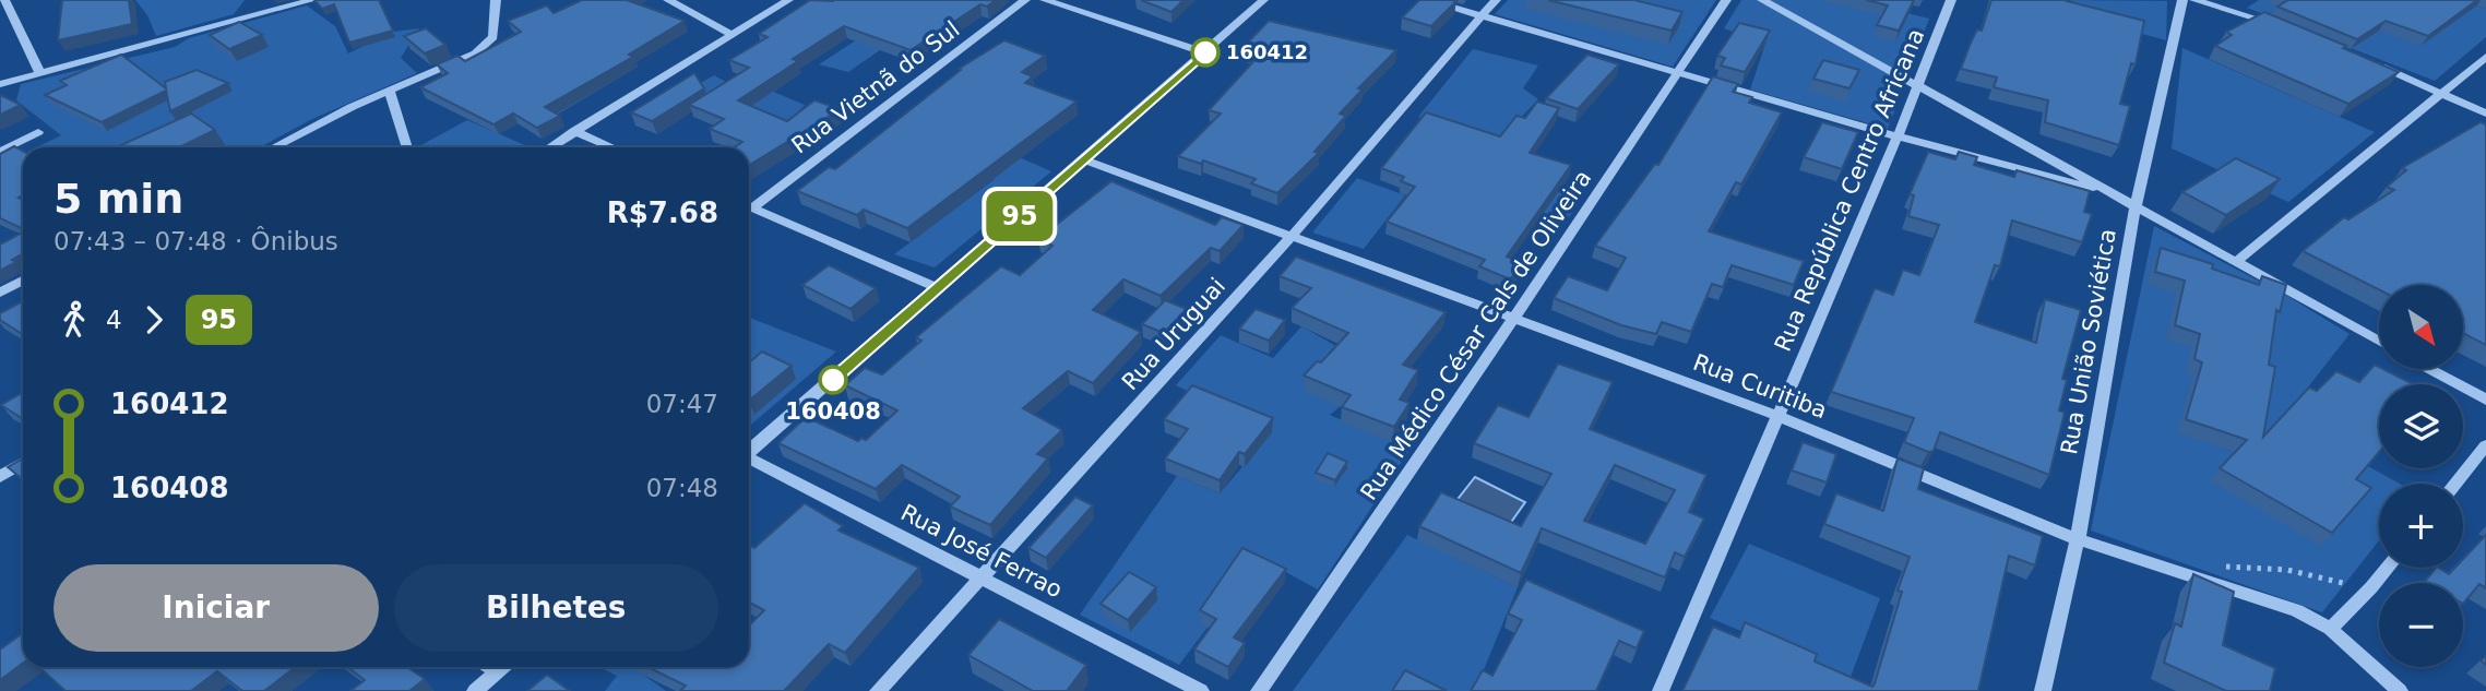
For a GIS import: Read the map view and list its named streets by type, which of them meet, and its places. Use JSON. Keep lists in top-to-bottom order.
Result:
{
  "streets": {
    "street": [
      "Rua Vietnã do Sul",
      "Rua República Centro Africana",
      "Rua Uruguai",
      "Rua Médico César Cals de Oliveira",
      "Rua União Soviética",
      "Rua Curitiba",
      "Rua José Ferrao"
    ]
  },
  "crossings": [
    ["Rua República Centro Africana", "Rua Curitiba"],
    ["Rua Uruguai", "Rua Curitiba"],
    ["Rua Uruguai", "Rua José Ferrao"],
    ["Rua Médico César Cals de Oliveira", "Rua Curitiba"],
    ["Rua União Soviética", "Rua Curitiba"]
  ],
  "places": ["160412", "160408"],
  "lines": ["bus line 95"],
  "north": "bottom right",
  "page": {
    "on_map": "95",
    "heading": ["5 min", "07:43 – 07:48 · Ônibus", "R$7.68"],
    "legs": ["4", "95"],
    "map_buttons": ["+", "−"],
    "list": [
      {
        "name": "160412",
        "value": "07:47"
      },
      {
        "name": "160408",
        "value": "07:48"
      }
    ],
    "buttons": ["Iniciar", "Bilhetes"]
  }
}
